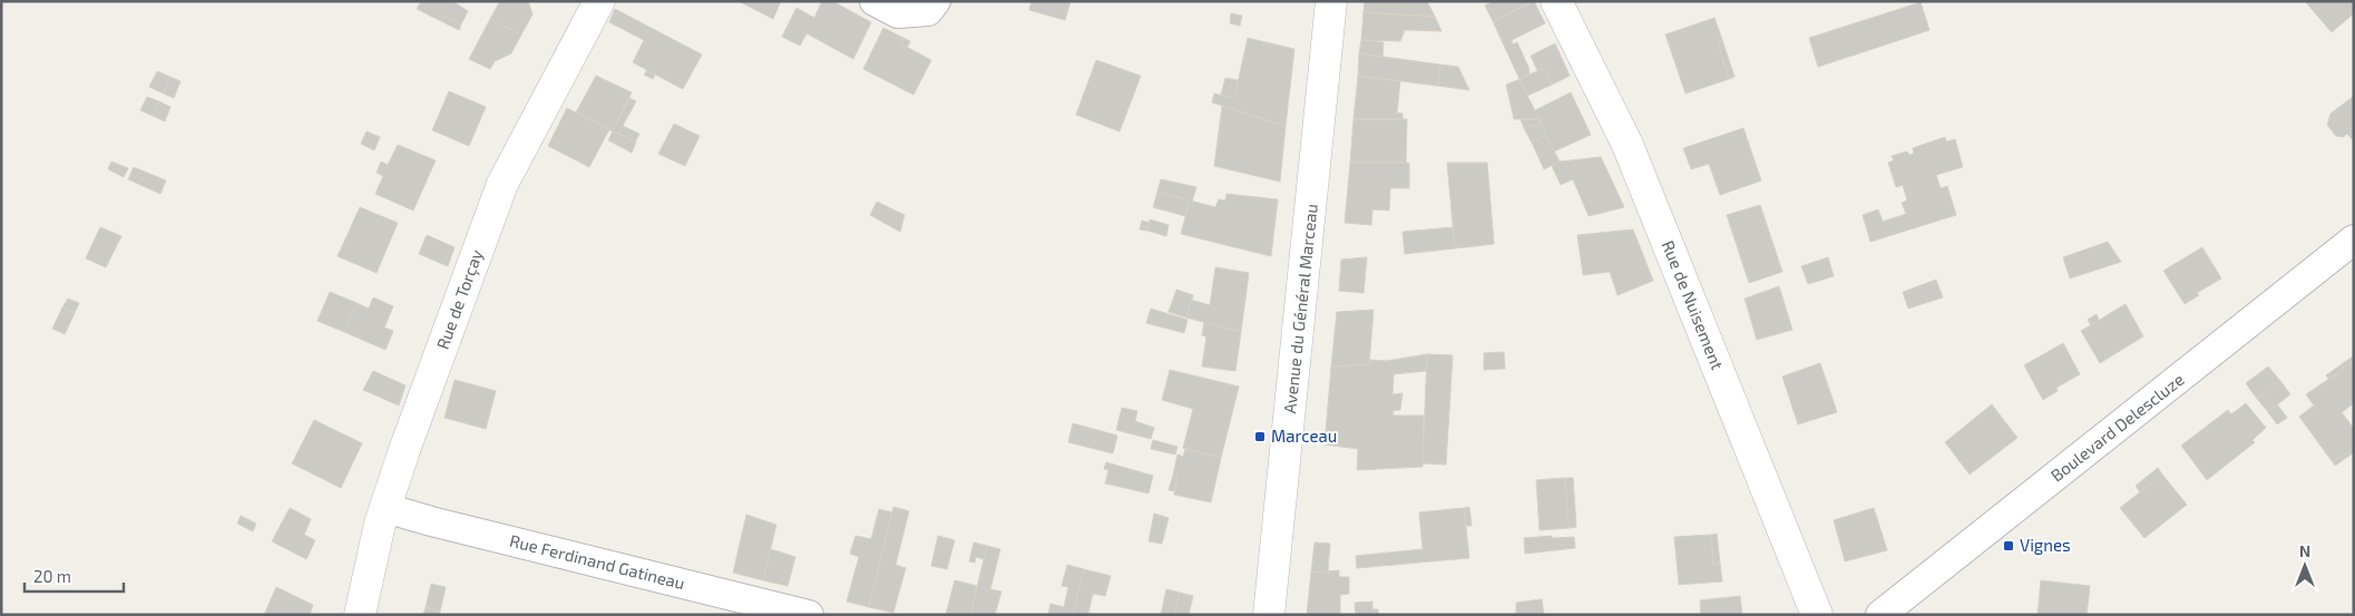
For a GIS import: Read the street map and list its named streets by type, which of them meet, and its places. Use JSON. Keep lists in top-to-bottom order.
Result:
{
  "streets": {
    "street": [
      "Rue de Torçay",
      "Rue de Nuisement",
      "Avenue du Général Marceau",
      "Boulevard Delescluze",
      "Rue Ferdinand Gatineau"
    ]
  },
  "crossings": [
    ["Rue de Torçay", "Rue Ferdinand Gatineau"]
  ],
  "places": {
    "transit": ["Marceau", "Vignes"]
  },
  "scale_bar": "20 m",
  "north": "top"
}
